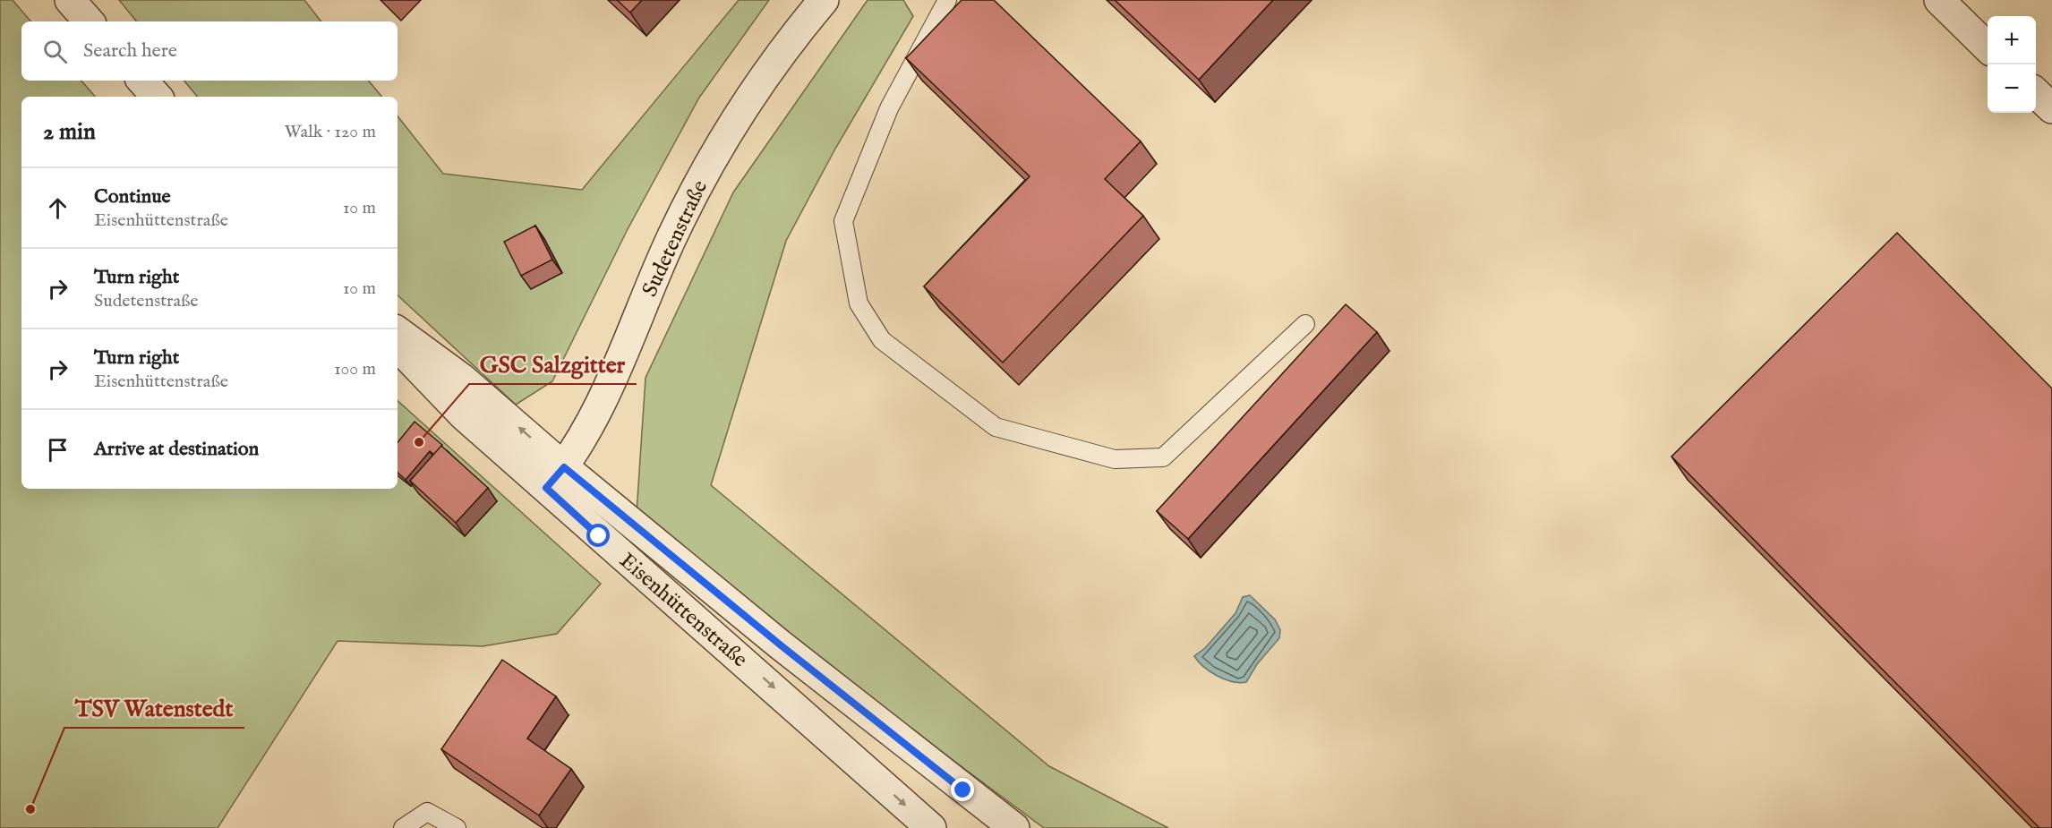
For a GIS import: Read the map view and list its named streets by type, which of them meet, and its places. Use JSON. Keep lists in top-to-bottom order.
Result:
{
  "streets": {
    "street": ["Sudetenstraße", "Eisenhüttenstraße"]
  },
  "crossings": [
    ["Sudetenstraße", "Eisenhüttenstraße"]
  ],
  "places": ["GSC Salzgitter", "TSV Watenstedt"],
  "page": {
    "map_buttons": ["+", "−"],
    "search": "Search here",
    "heading": ["2 min", "Walk · 120 m"],
    "list": [
      ["Continue", "Eisenhüttenstraße", "10 m"],
      ["Turn right", "Sudetenstraße", "10 m"],
      ["Turn right", "Eisenhüttenstraße", "100 m"],
      "Arrive at destination"
    ]
  }
}
